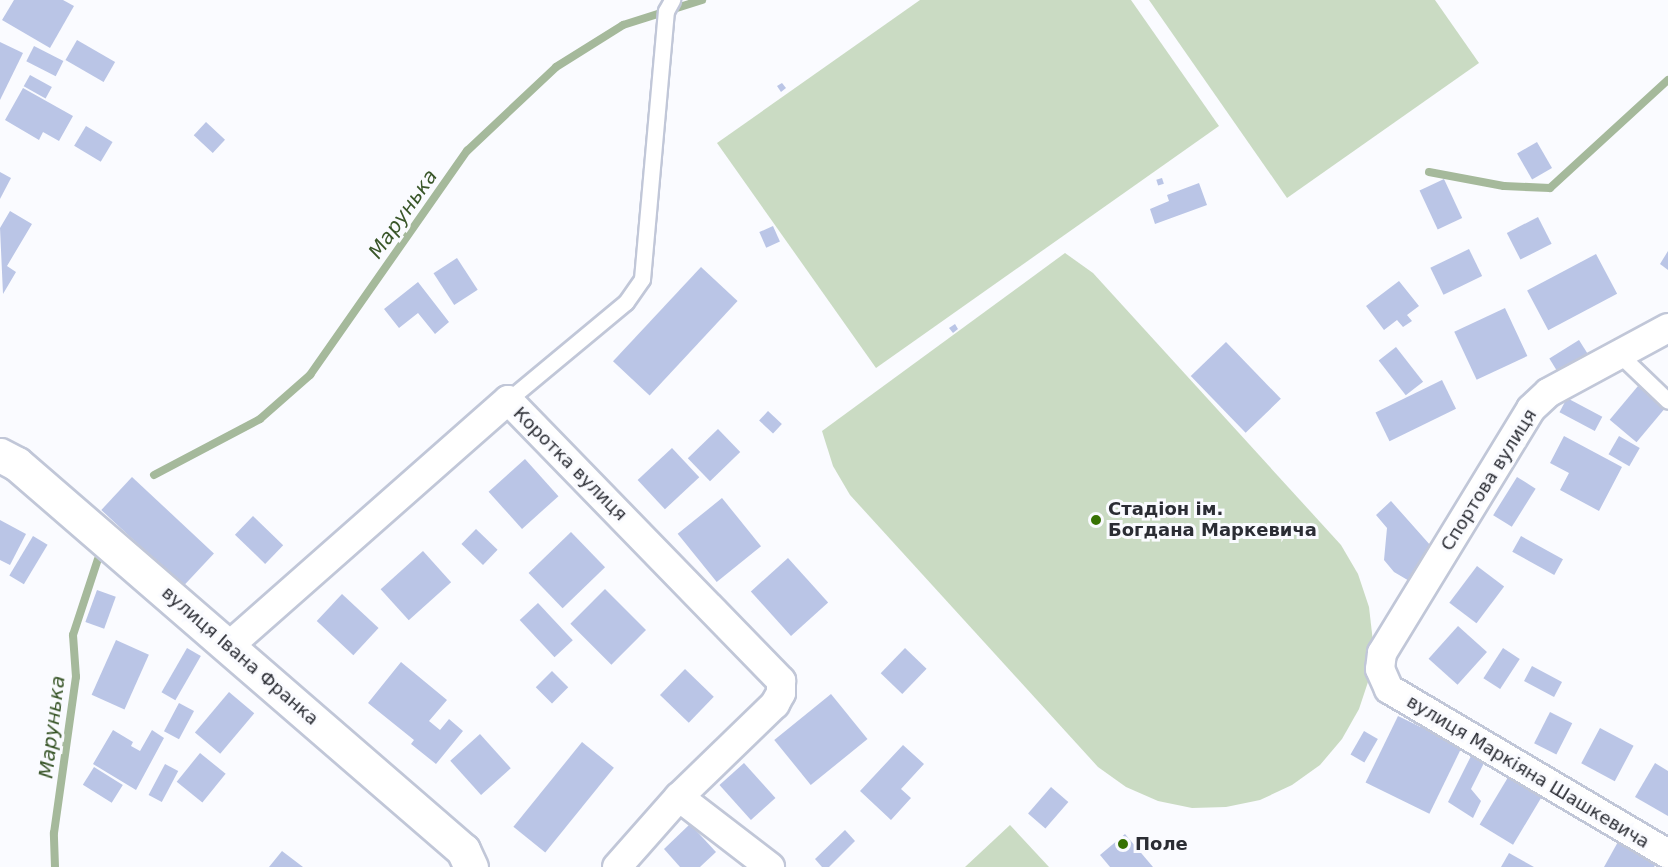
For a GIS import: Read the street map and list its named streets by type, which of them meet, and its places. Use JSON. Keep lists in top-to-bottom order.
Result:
{
  "streets": {
    "street": [
      "Коротка вулиця",
      "Спортова вулиця",
      "вулиця Івана Франка",
      "вулиця Маркіяна Шашкевича"
    ]
  },
  "crossings": [
    ["Коротка вулиця", "вулиця Івана Франка"],
    ["Спортова вулиця", "вулиця Маркіяна Шашкевича"]
  ],
  "water": ["Марунька"],
  "places": ["Стадіон ім. Богдана Маркевича", "Поле"]
}
